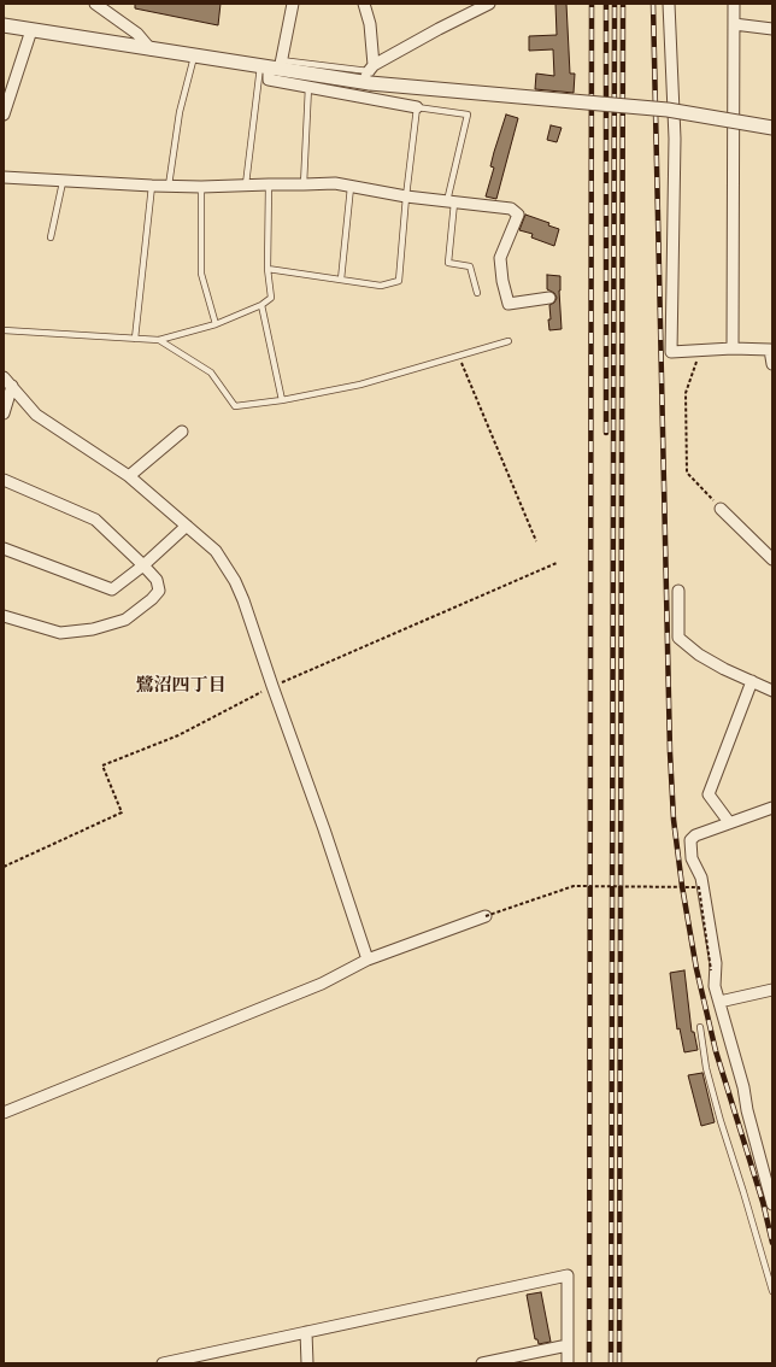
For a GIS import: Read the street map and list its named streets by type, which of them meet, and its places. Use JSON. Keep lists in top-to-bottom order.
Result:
{
  "districts": ["鷺沼四丁目"]
}
